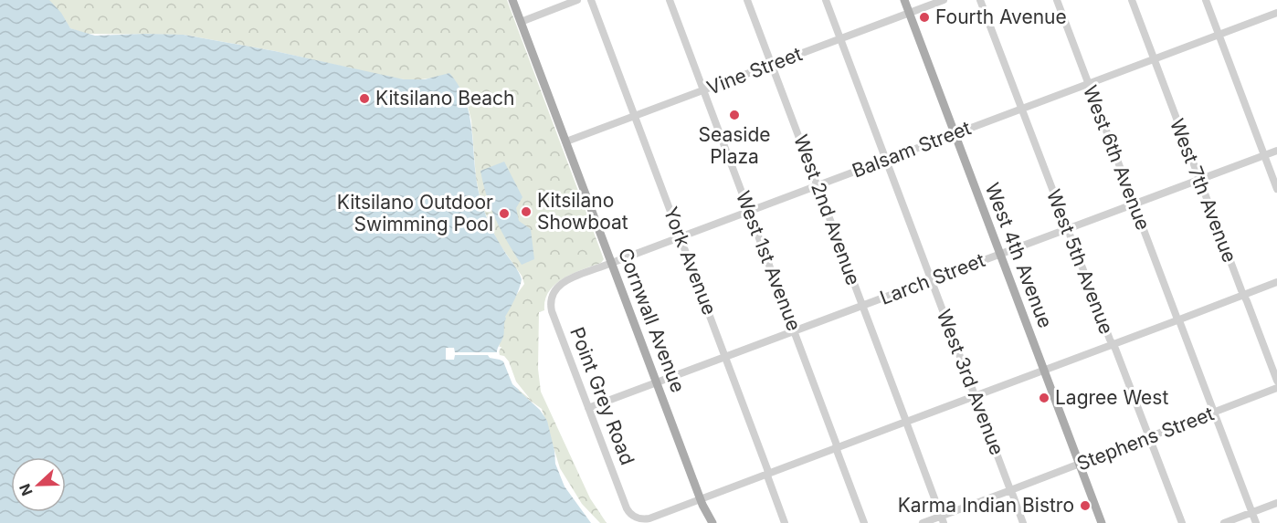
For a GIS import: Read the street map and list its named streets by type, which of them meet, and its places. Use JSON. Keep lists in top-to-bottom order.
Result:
{
  "streets": {
    "main road": ["West 4th Avenue", "Cornwall Avenue"],
    "street": [
      "Vine Street",
      "Balsam Street",
      "West 6th Avenue",
      "West 7th Avenue",
      "West 2nd Avenue",
      "York Avenue",
      "West 1st Avenue",
      "West 5th Avenue",
      "Larch Street",
      "West 3rd Avenue",
      "Point Grey Road",
      "Stephens Street"
    ]
  },
  "crossings": [
    ["Vine Street", "West 2nd Avenue"],
    ["Vine Street", "West 4th Avenue"],
    ["Vine Street", "York Avenue"],
    ["Vine Street", "West 1st Avenue"],
    ["Vine Street", "Cornwall Avenue"],
    ["Vine Street", "West 3rd Avenue"],
    ["Balsam Street", "West 6th Avenue"],
    ["Balsam Street", "West 7th Avenue"],
    ["Balsam Street", "West 2nd Avenue"],
    ["Balsam Street", "West 4th Avenue"],
    ["Balsam Street", "York Avenue"],
    ["Balsam Street", "West 1st Avenue"],
    ["Balsam Street", "West 5th Avenue"],
    ["Balsam Street", "Cornwall Avenue"],
    ["Balsam Street", "West 3rd Avenue"],
    ["Balsam Street", "Point Grey Road"],
    ["West 6th Avenue", "Larch Street"],
    ["West 6th Avenue", "Stephens Street"],
    ["West 7th Avenue", "Larch Street"],
    ["West 2nd Avenue", "Larch Street"],
    ["West 2nd Avenue", "Stephens Street"],
    ["West 4th Avenue", "Larch Street"],
    ["West 4th Avenue", "Stephens Street"],
    ["York Avenue", "Larch Street"],
    ["West 1st Avenue", "Larch Street"],
    ["West 5th Avenue", "Larch Street"],
    ["West 5th Avenue", "Stephens Street"],
    ["Larch Street", "Cornwall Avenue"],
    ["Larch Street", "West 3rd Avenue"],
    ["Larch Street", "Point Grey Road"],
    ["Cornwall Avenue", "Point Grey Road"],
    ["West 3rd Avenue", "Stephens Street"]
  ],
  "places": [
    "Fourth Avenue",
    "Kitsilano Beach",
    "Seaside Plaza",
    "Kitsilano Showboat",
    "Kitsilano Outdoor Swimming Pool",
    "Lagree West",
    "Karma Indian Bistro"
  ],
  "north": "left"
}
